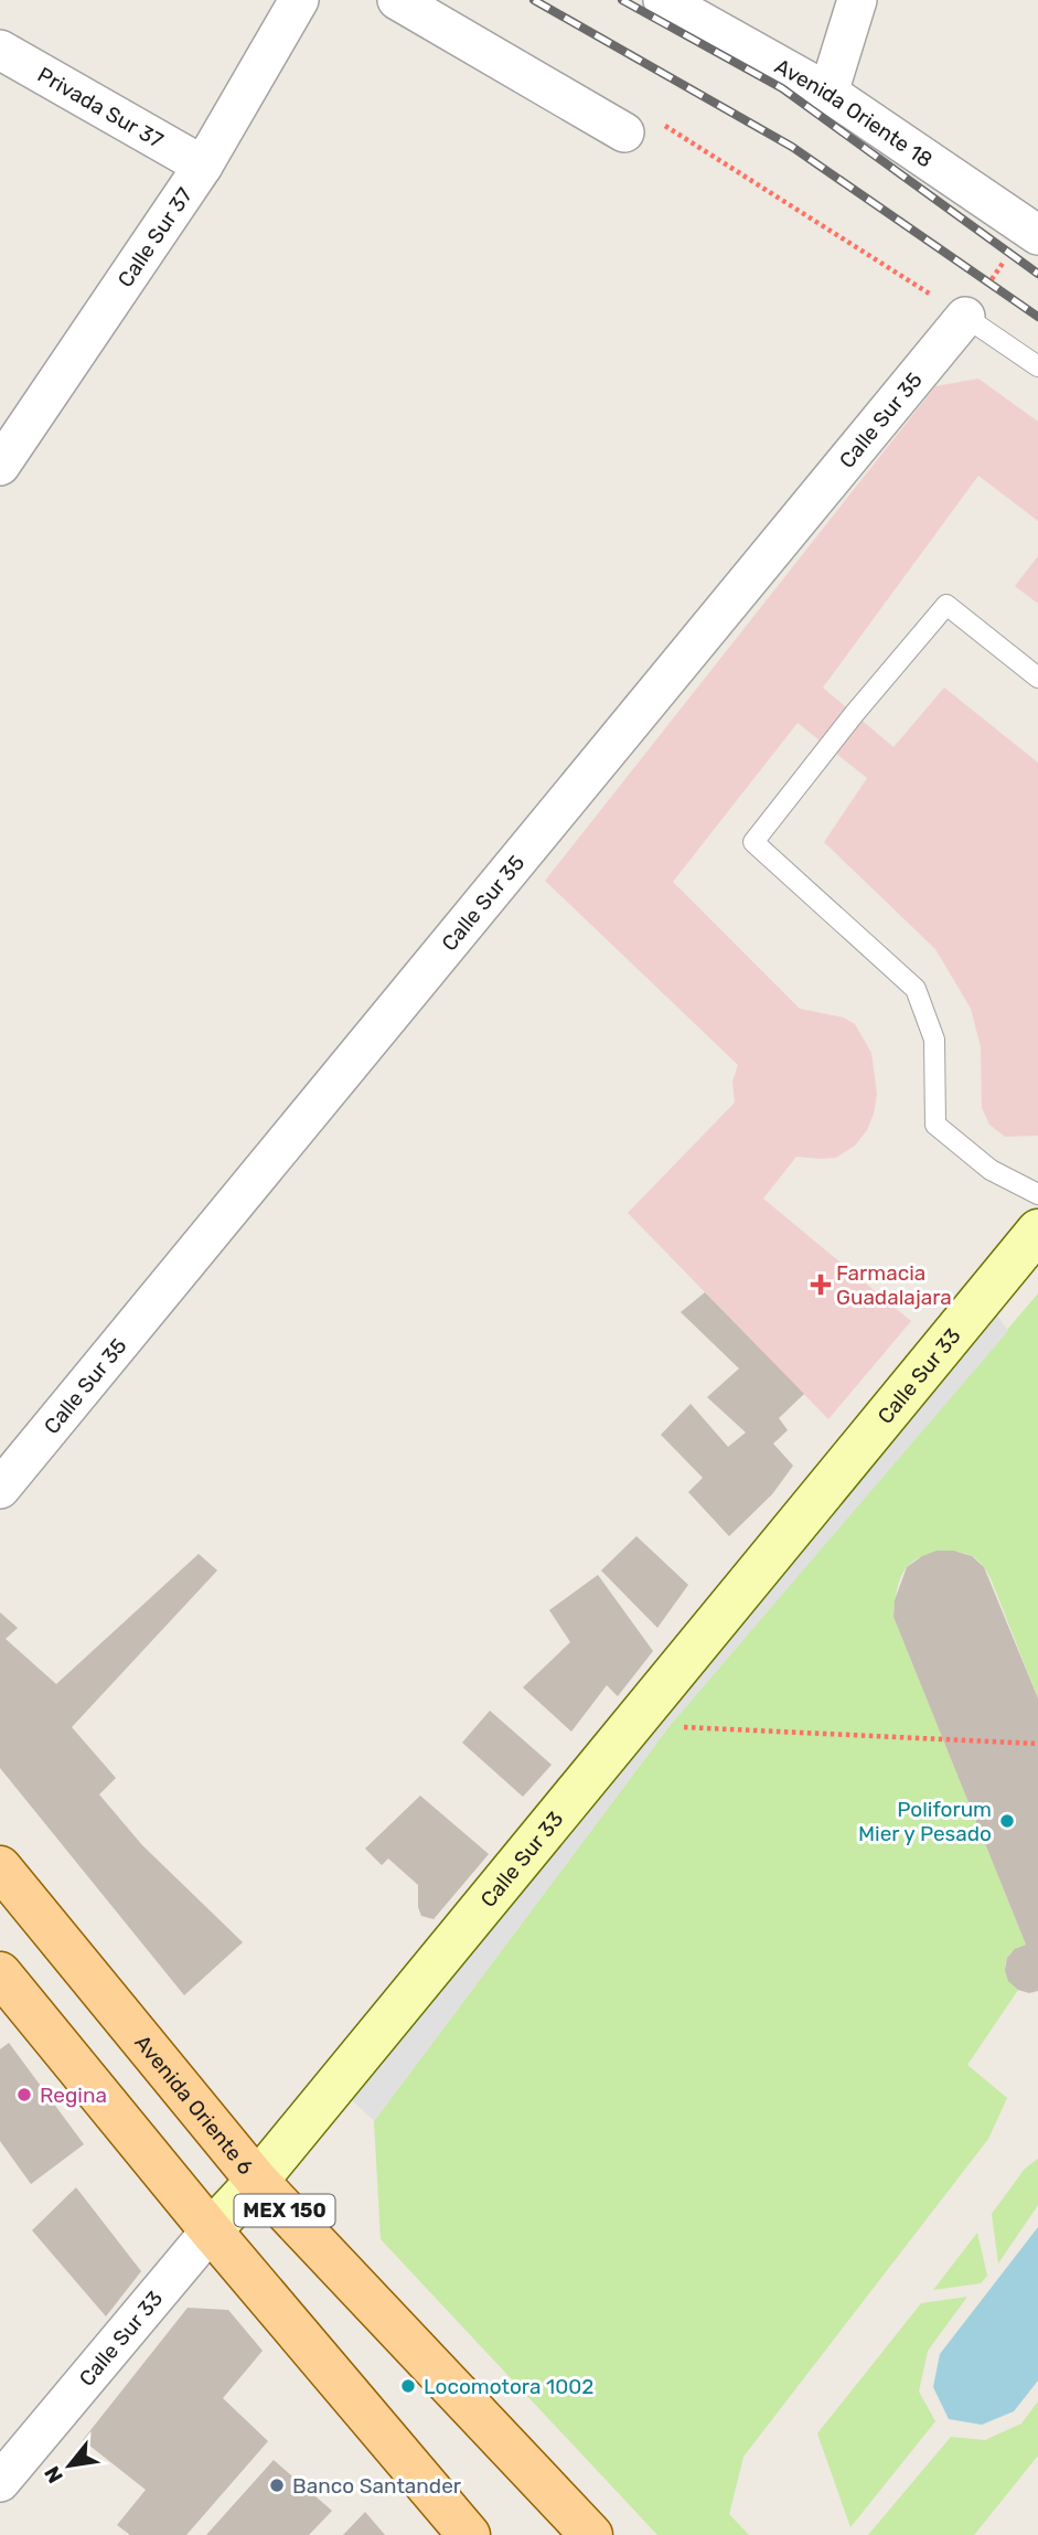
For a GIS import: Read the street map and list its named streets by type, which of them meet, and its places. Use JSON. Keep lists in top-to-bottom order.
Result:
{
  "streets": {
    "main road": ["Avenida Oriente 6", "MEX 150"],
    "street": [
      "Privada Sur 37",
      "Avenida Oriente 18",
      "Calle Sur 37",
      "Calle Sur 35",
      "Calle Sur 33"
    ]
  },
  "crossings": [
    ["Privada Sur 37", "Calle Sur 37"],
    ["Calle Sur 33", "Avenida Oriente 6"],
    ["Calle Sur 33", "MEX 150"]
  ],
  "places": {
    "health": ["Farmacia Guadalajara"],
    "other": [
      "Poliforum Mier y Pesado",
      "Regina",
      "Locomotora 1002",
      "Banco Santander"
    ]
  },
  "north": "bottom left"
}
